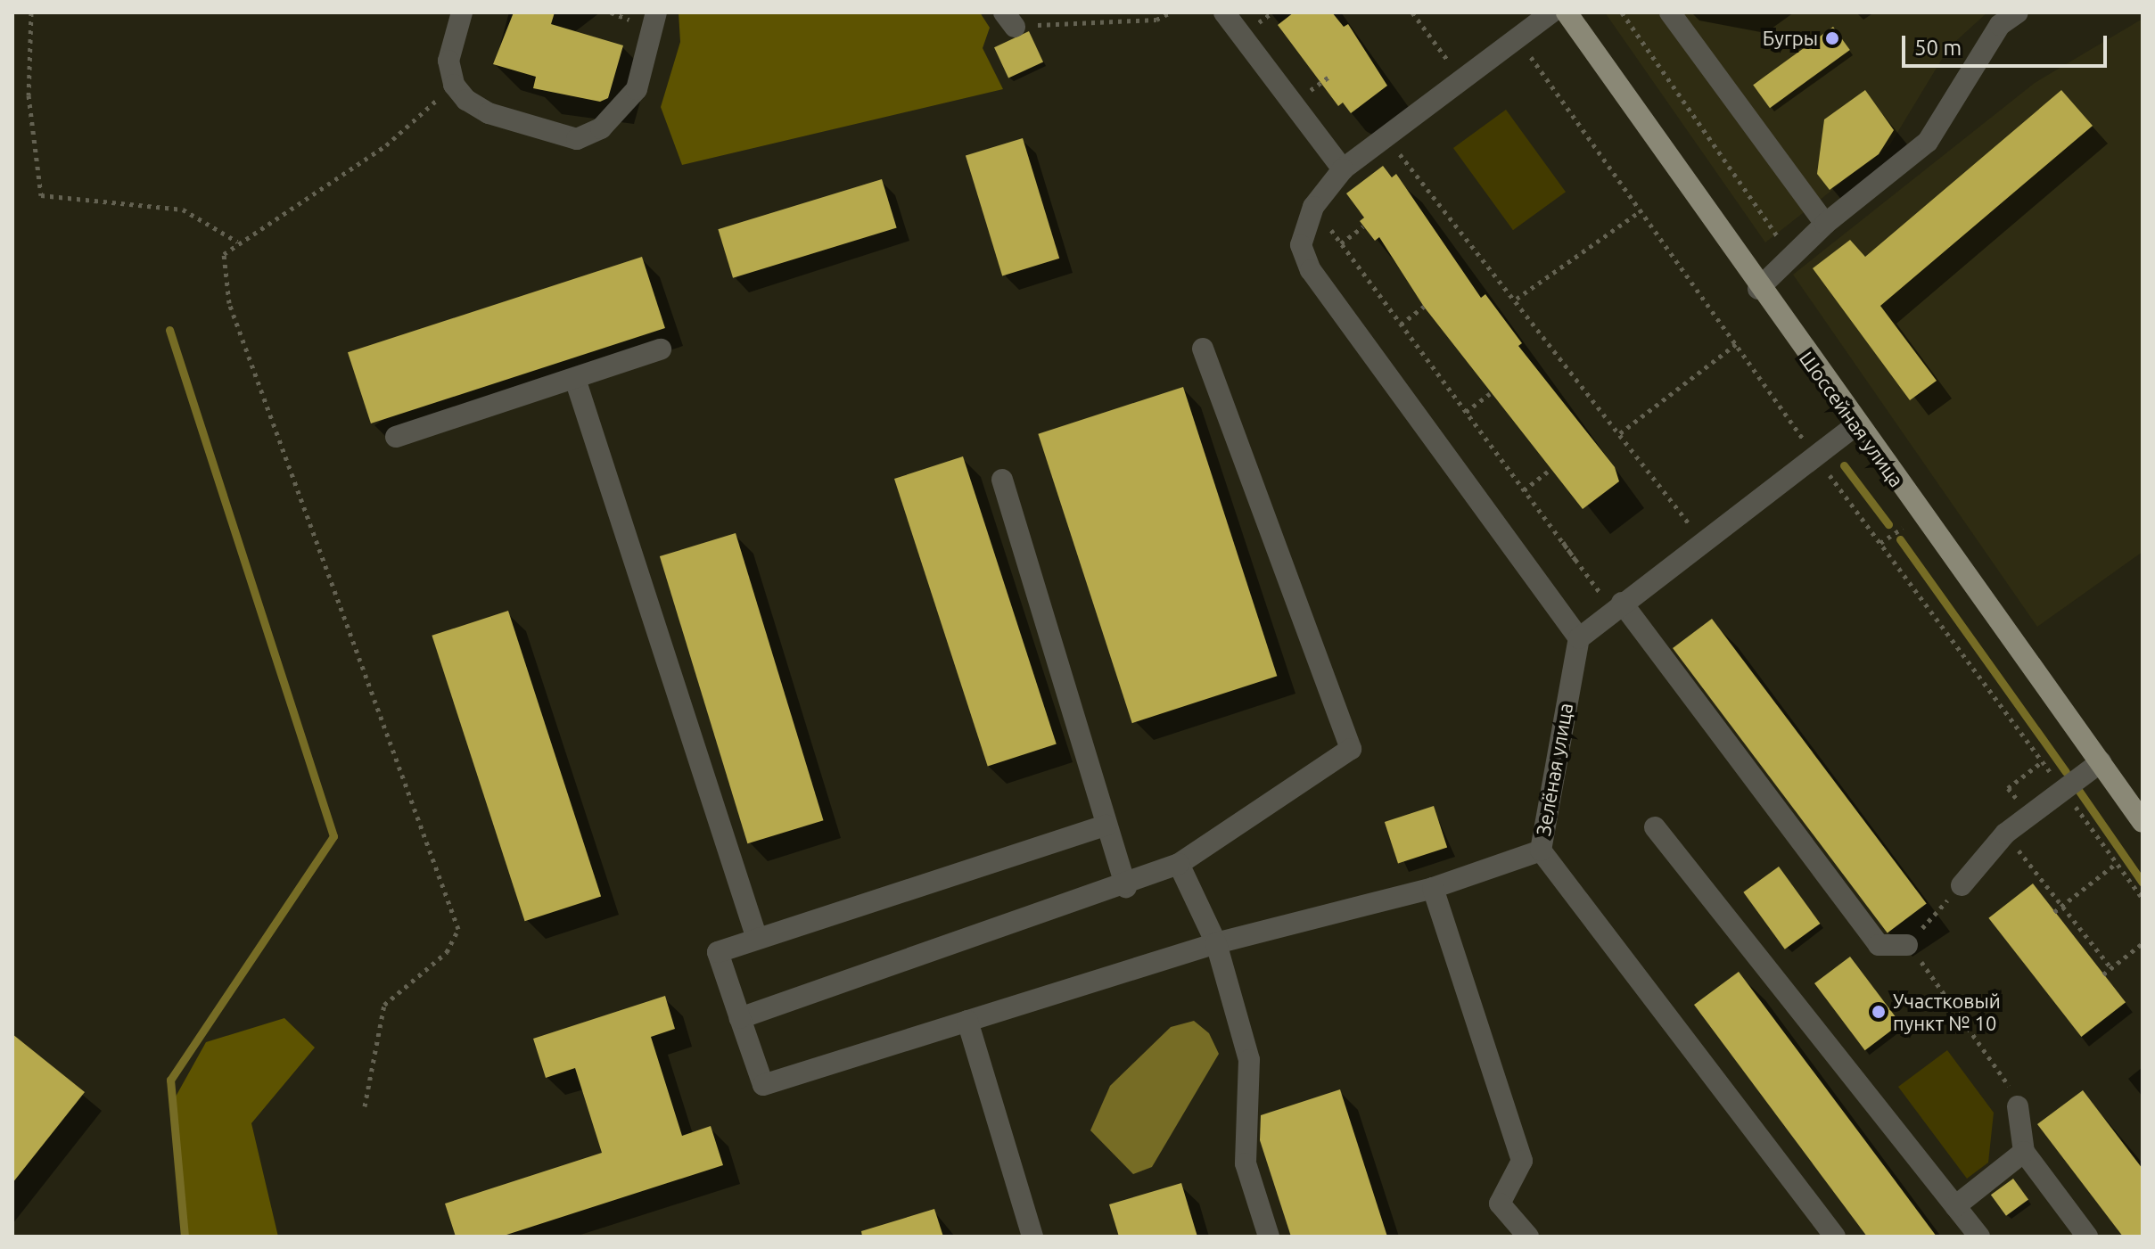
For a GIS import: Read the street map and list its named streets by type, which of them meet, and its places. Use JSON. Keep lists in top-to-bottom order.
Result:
{
  "streets": {
    "main road": ["Шоссейная улица"],
    "street": ["Зелёная улица"]
  },
  "places": ["Бугры", "Участковый пункт № 10"],
  "scale_bar": "50 m"
}
